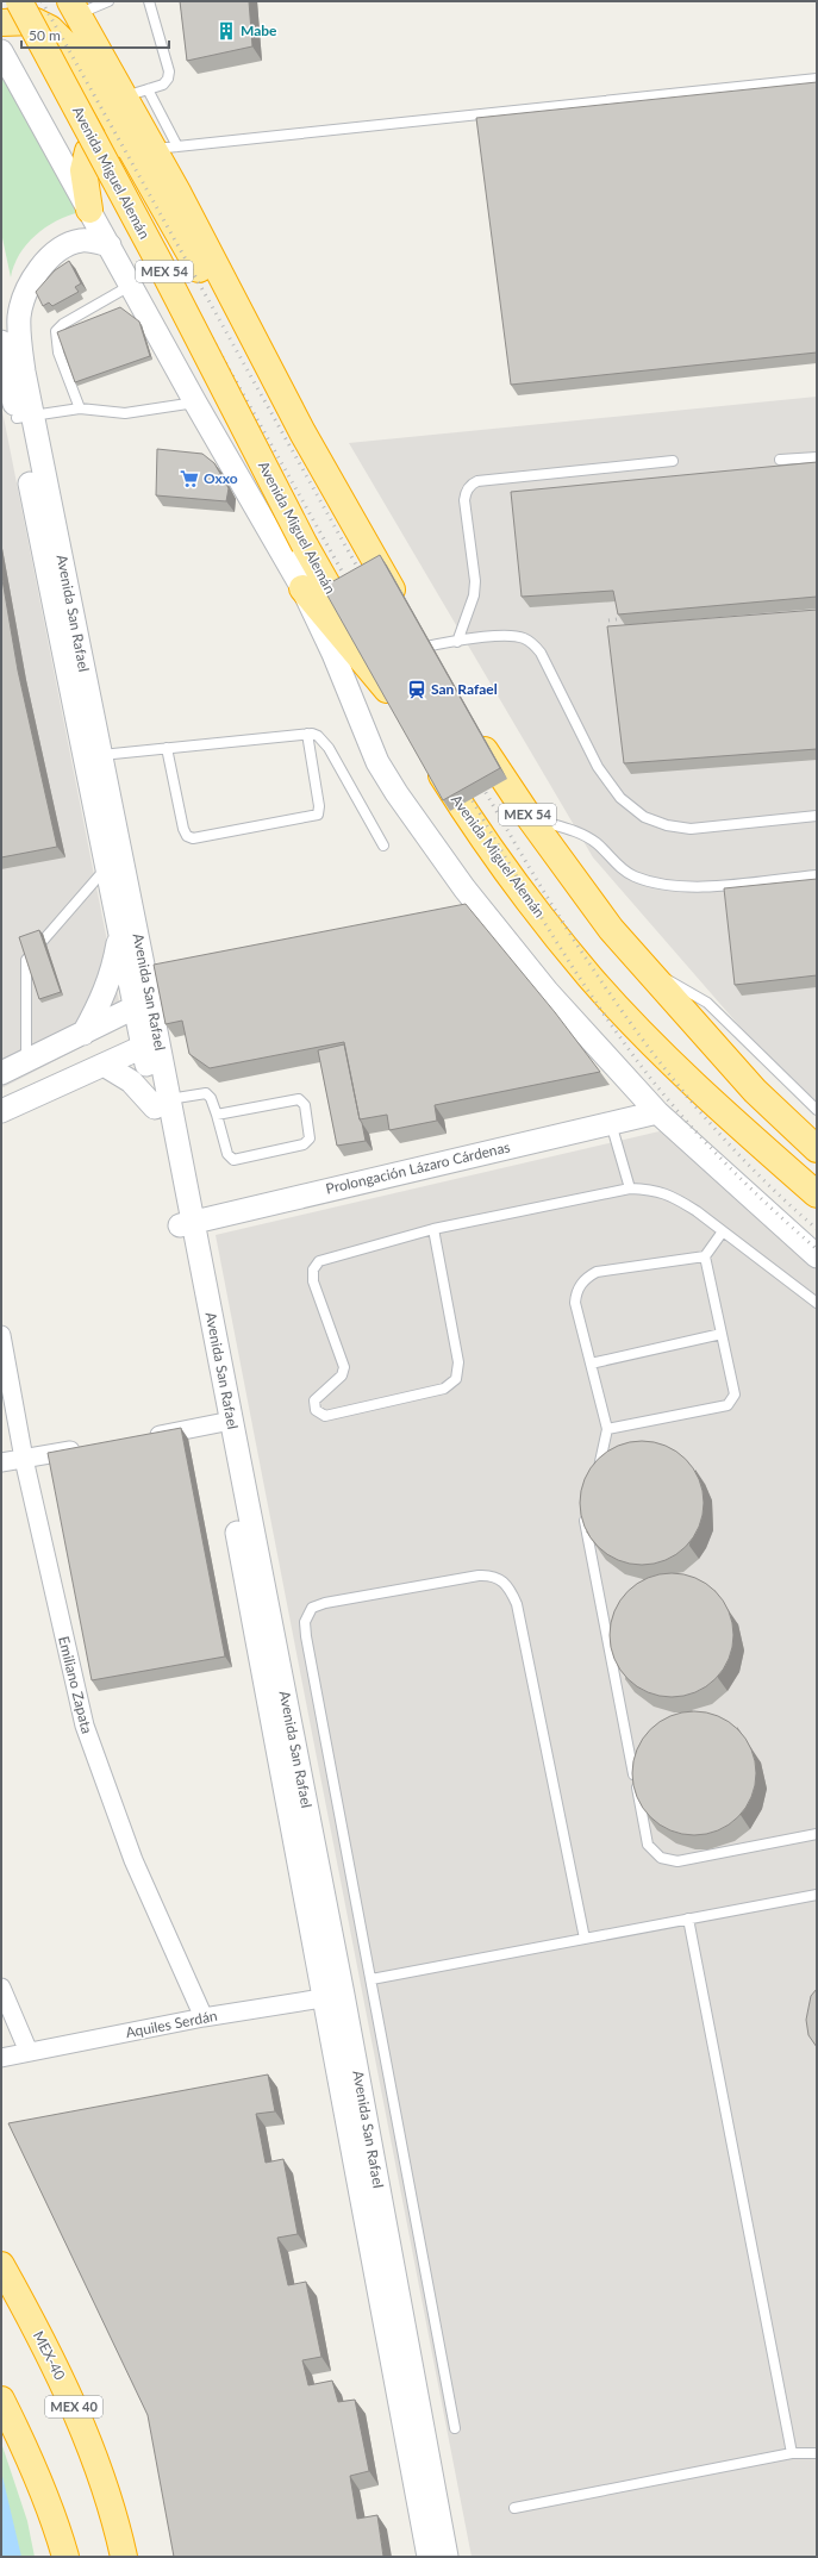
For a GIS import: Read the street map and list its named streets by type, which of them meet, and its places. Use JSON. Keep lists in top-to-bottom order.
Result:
{
  "streets": {
    "highway": [
      "Avenida Miguel Alemán",
      "MEX 54",
      "MEX-40",
      "MEX 40"
    ],
    "street": [
      "Avenida San Rafael",
      "Prolongación Lázaro Cárdenas",
      "Emiliano Zapata",
      "Aquiles Serdán"
    ]
  },
  "crossings": [
    ["Avenida Miguel Alemán", "Avenida San Rafael"],
    ["Avenida Miguel Alemán", "Prolongación Lázaro Cárdenas"],
    ["Avenida San Rafael", "Prolongación Lázaro Cárdenas"],
    ["Avenida San Rafael", "Aquiles Serdán"],
    ["Emiliano Zapata", "Aquiles Serdán"]
  ],
  "places": {
    "building": ["Mabe"],
    "supermarket": ["Oxxo"],
    "station": ["San Rafael"]
  },
  "scale_bar": "50 m"
}
